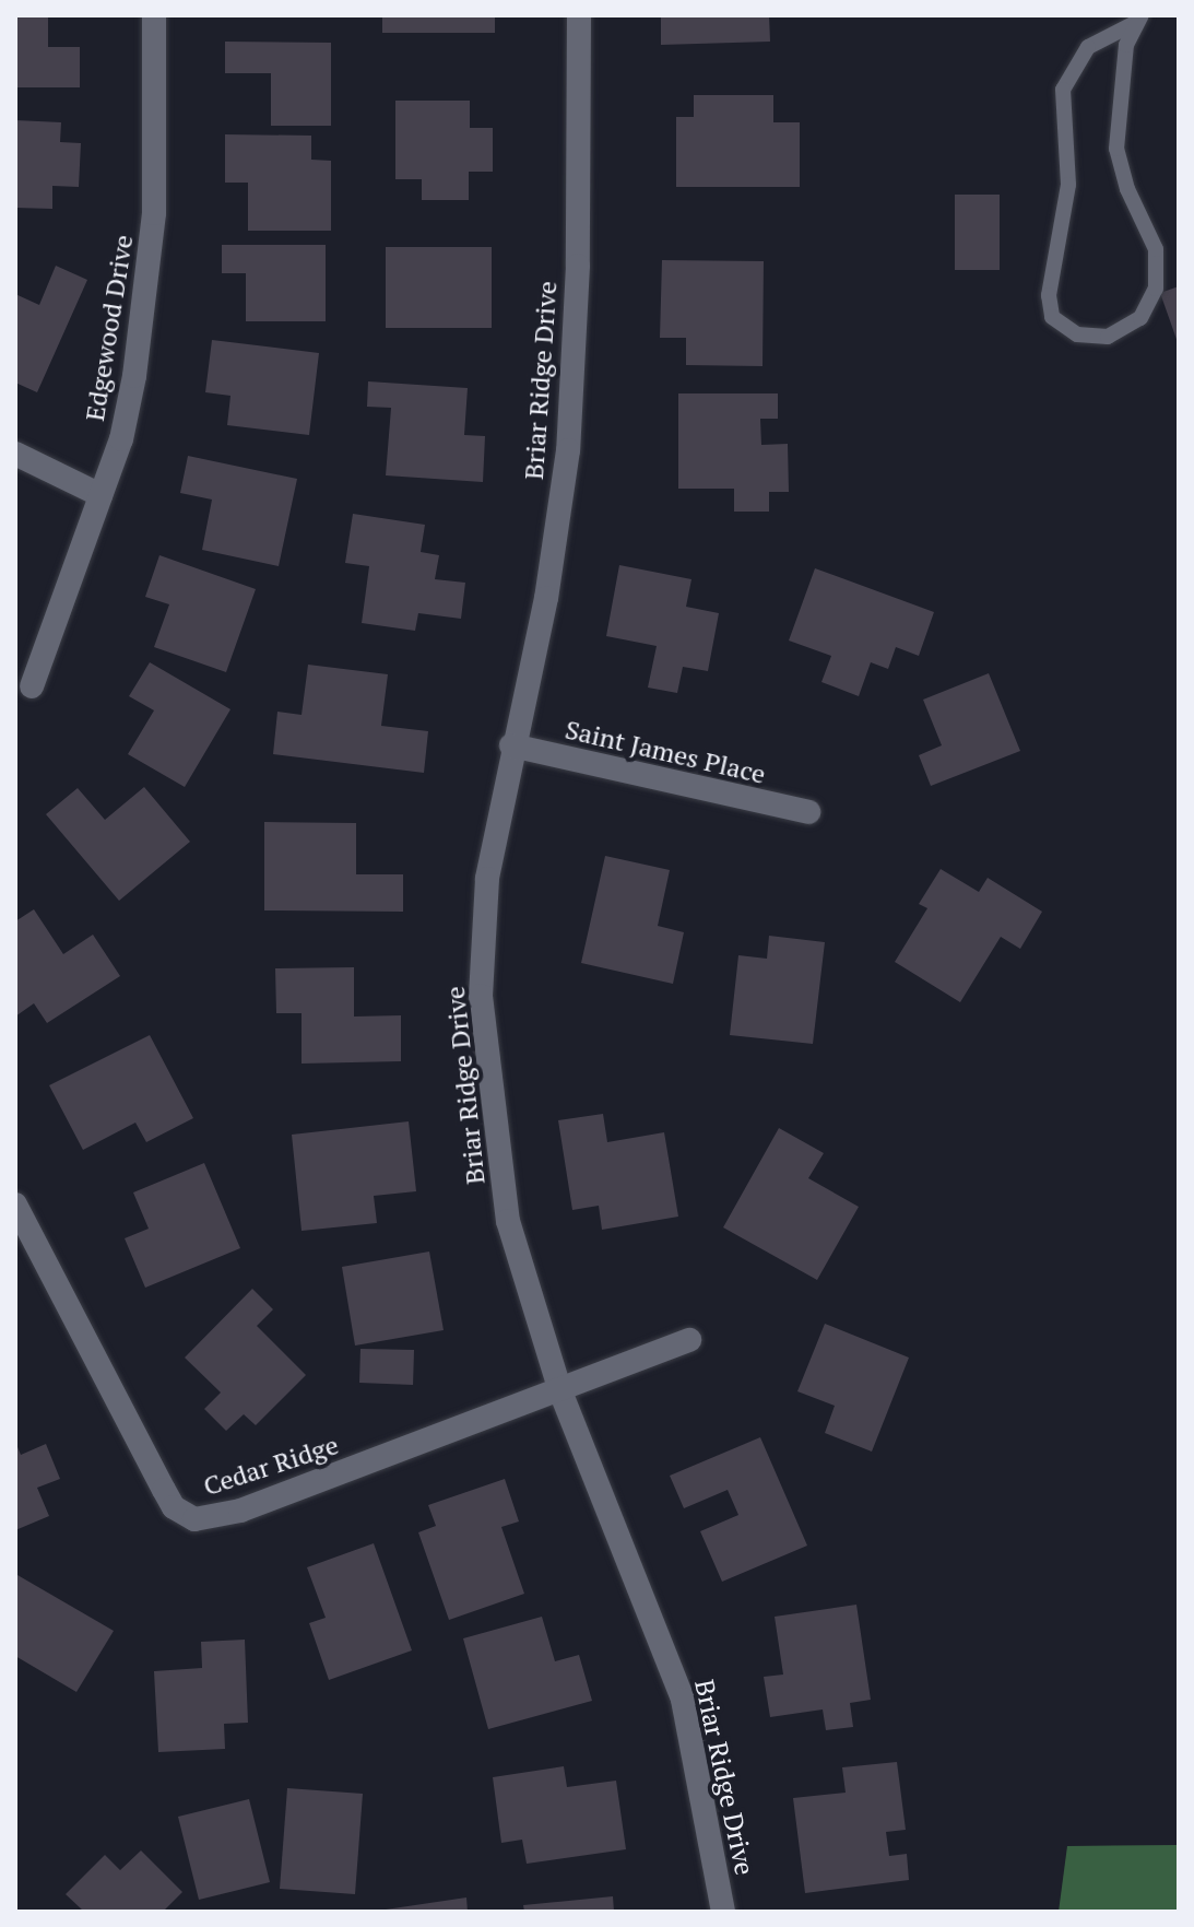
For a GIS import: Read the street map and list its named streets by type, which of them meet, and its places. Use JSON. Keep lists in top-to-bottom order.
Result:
{
  "streets": {
    "street": [
      "Edgewood Drive",
      "Briar Ridge Drive",
      "Saint James Place",
      "Cedar Ridge"
    ]
  },
  "crossings": [
    ["Briar Ridge Drive", "Saint James Place"],
    ["Briar Ridge Drive", "Cedar Ridge"]
  ]
}
